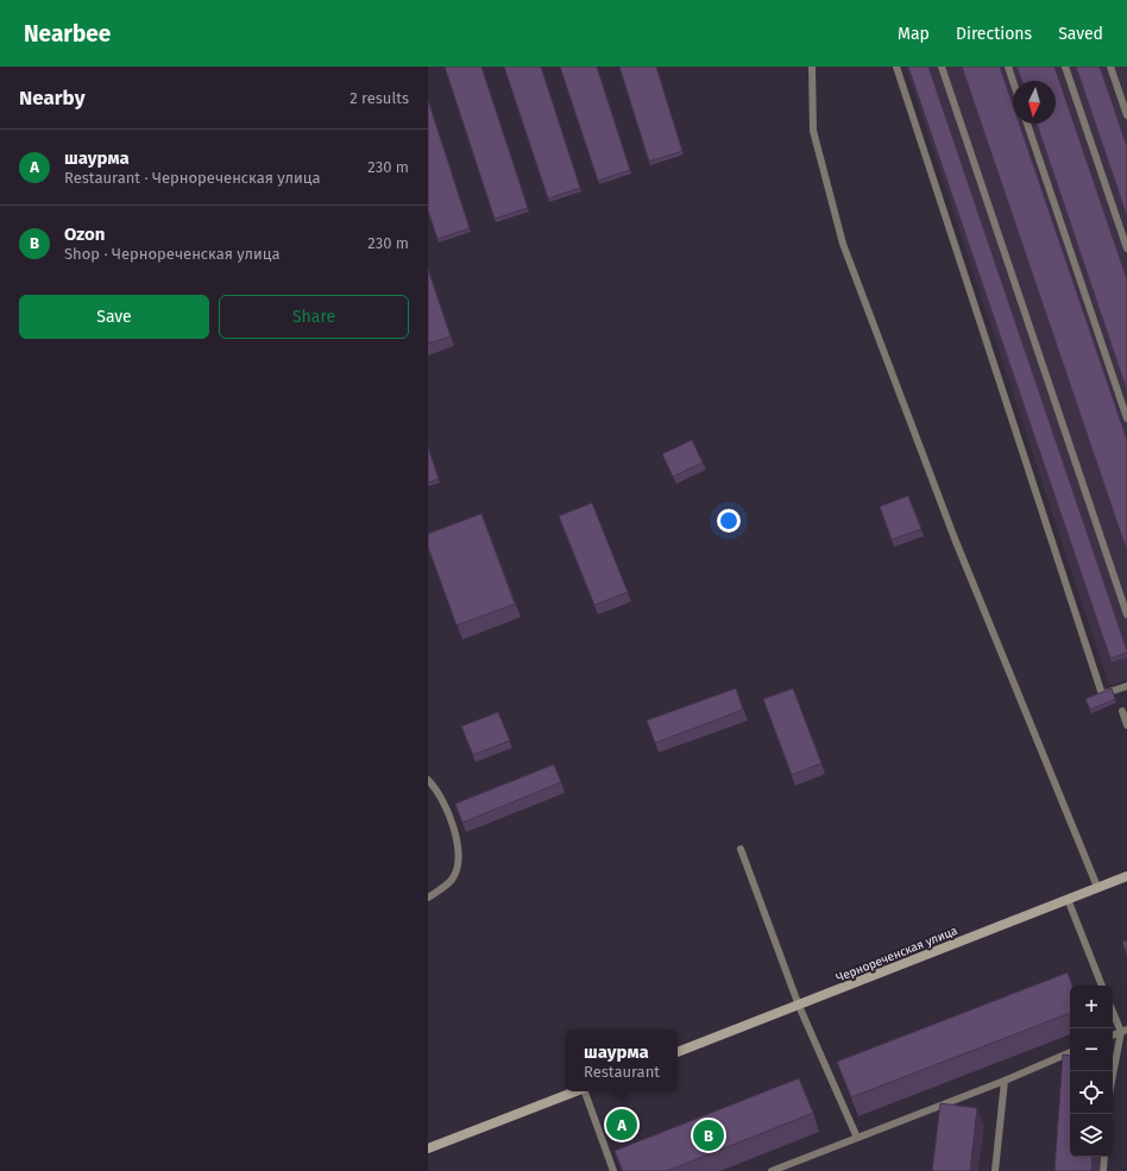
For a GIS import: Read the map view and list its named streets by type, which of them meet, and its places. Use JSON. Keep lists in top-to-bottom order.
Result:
{
  "streets": {
    "main road": ["Чернореченская улица"]
  },
  "north": "bottom",
  "page": {
    "header": "Nearbee",
    "nav": ["Map", "Directions", "Saved"],
    "heading": ["Nearby", "2 results"],
    "list": [
      {
        "mark": "A",
        "name": "шаурма",
        "note": "Restaurant · Чернореченская улица",
        "value": "230 m"
      },
      {
        "mark": "B",
        "name": "Ozon",
        "note": "Shop · Чернореченская улица",
        "value": "230 m"
      }
    ],
    "buttons": ["Save", "Share"],
    "map_buttons": ["+", "−"],
    "popup": ["шаурма", "Restaurant"],
    "pins": ["A", "B"]
  }
}
